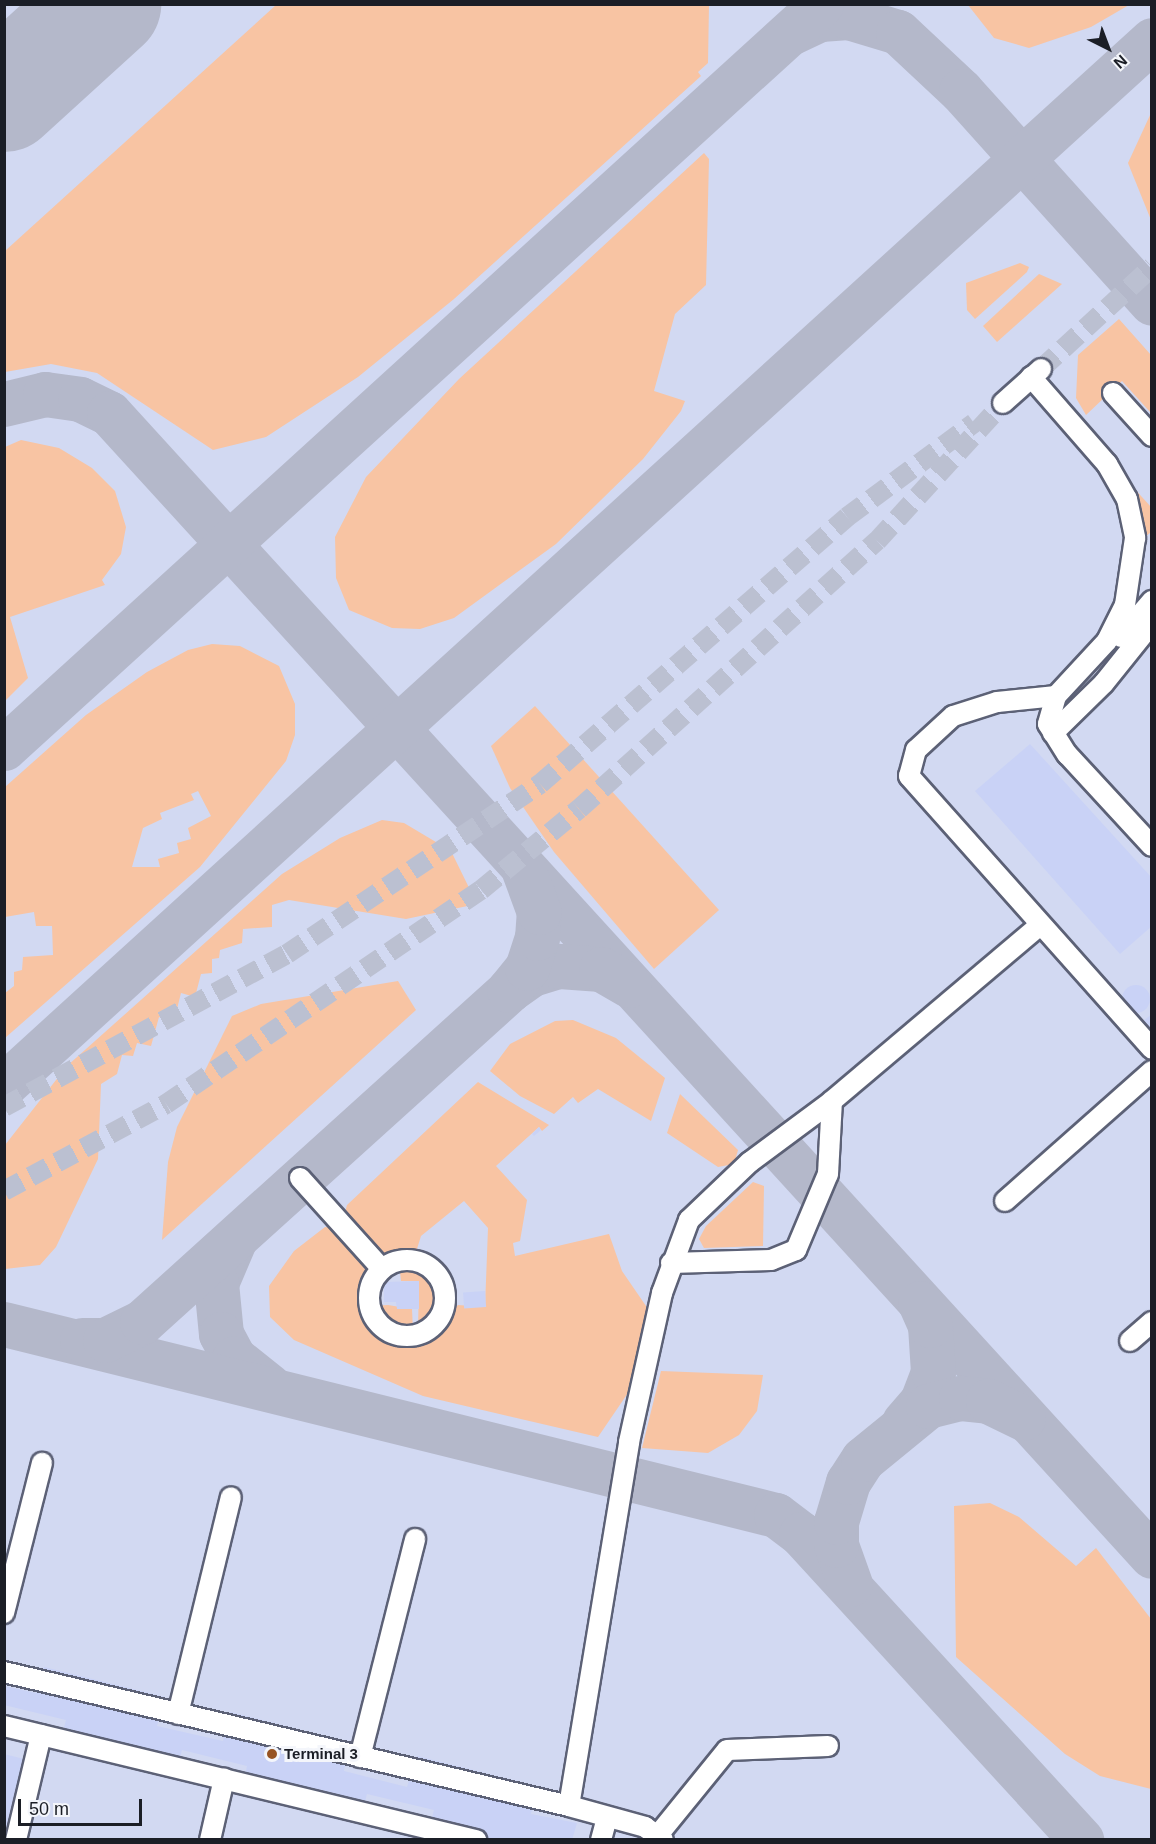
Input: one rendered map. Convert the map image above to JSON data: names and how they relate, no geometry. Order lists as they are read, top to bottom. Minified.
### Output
{"places":["Terminal 3"],"scale_bar":"50 m","north":"bottom right"}
